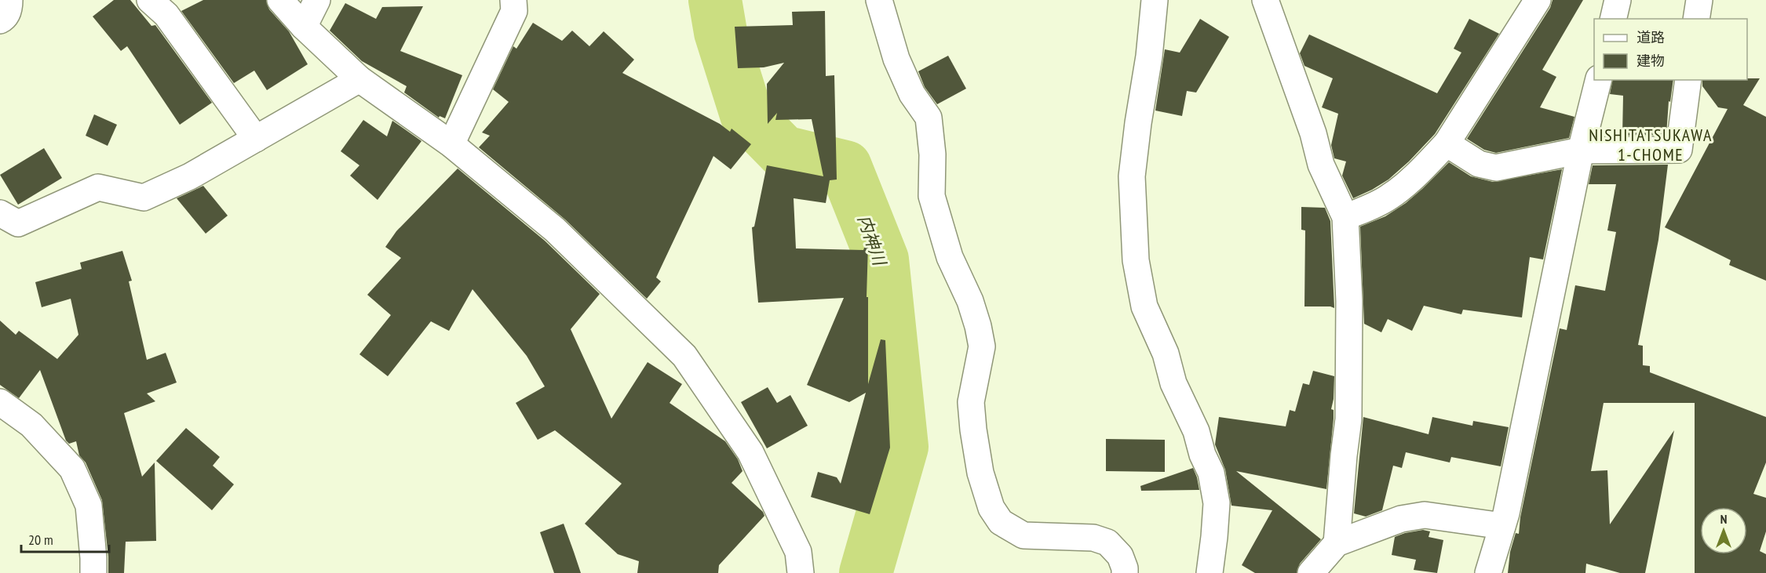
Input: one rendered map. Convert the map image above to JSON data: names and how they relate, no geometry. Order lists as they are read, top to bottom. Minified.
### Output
{"districts":["NISHITATSUKAWA 1-CHOME"],"water":["内神川"],"legend":["道路","建物"],"scale_bar":"20 m","north":"top"}
